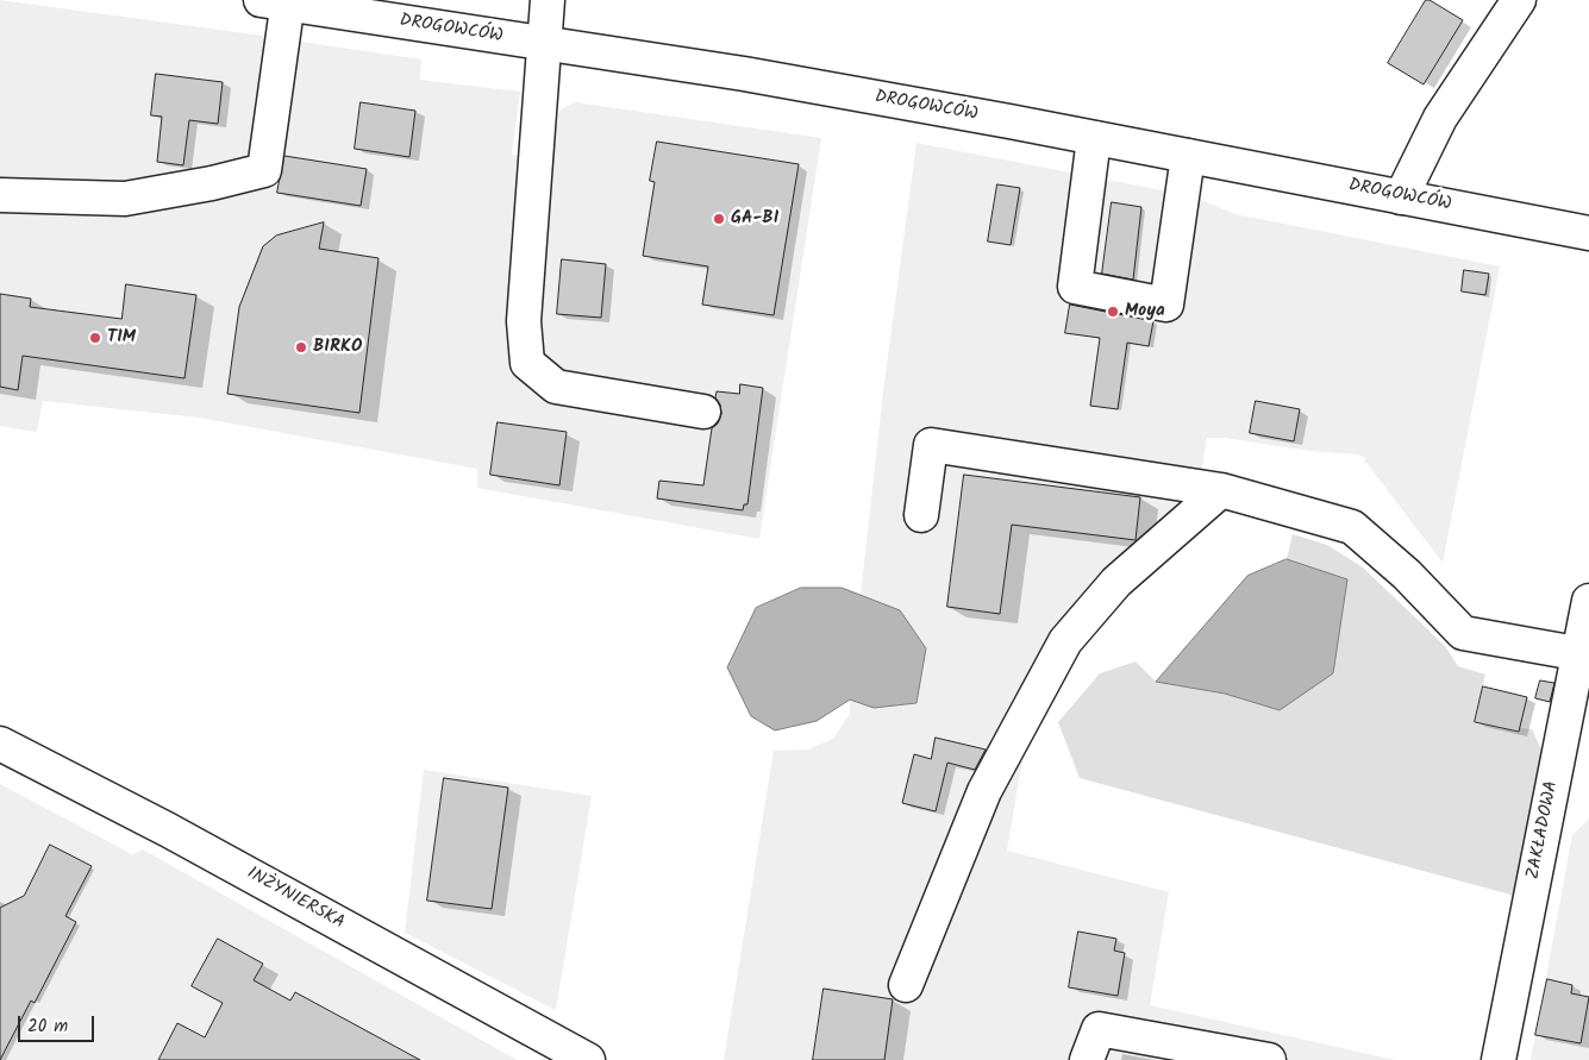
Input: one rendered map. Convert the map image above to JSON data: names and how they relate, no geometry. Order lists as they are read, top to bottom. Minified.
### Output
{"streets":{"main road":["DROGOWCÓW","ZAKŁADOWA","INŻYNIERSKA"]},"places":["GA-BI","Moya","TIM","BIRKO"],"scale_bar":"20 m"}
